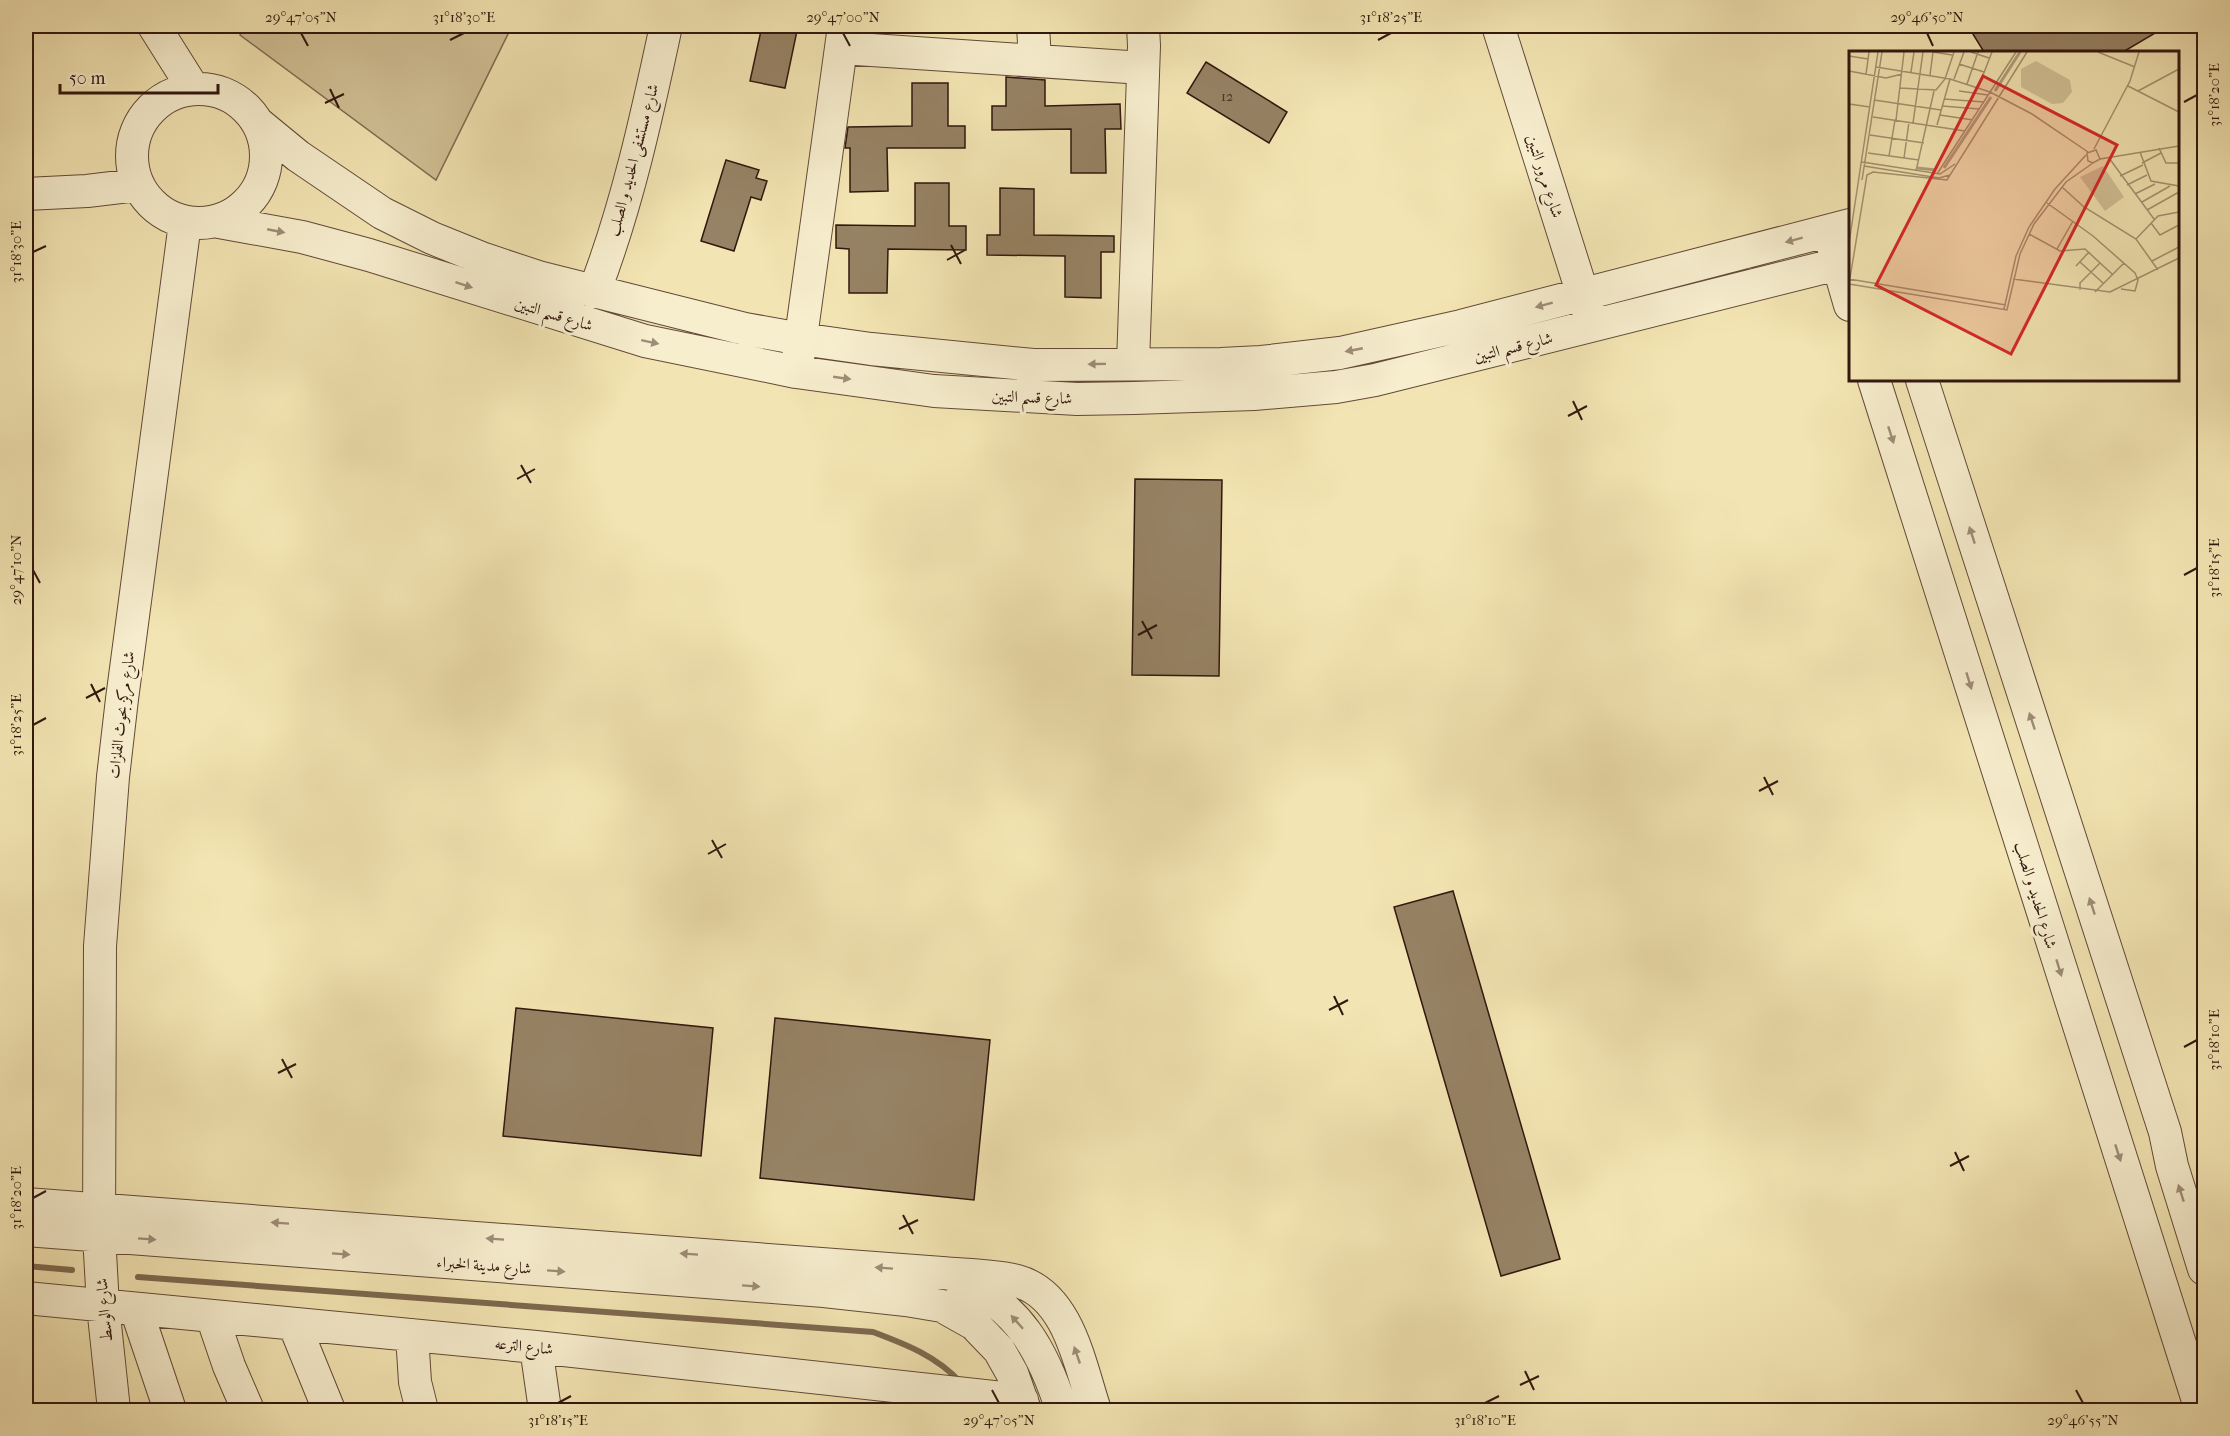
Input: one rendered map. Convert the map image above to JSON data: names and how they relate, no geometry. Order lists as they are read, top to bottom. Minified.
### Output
{"streets":{"street":["شارع مستشفى الحديد و الصلب","شارع مرور التبين","شارع قسم التبين","شارع مركز بحوث الفلزات","شارع الحديد و الصلب","شارع مدينة الخبراء","شارع الوسط","شارع الترعه"]},"crossings":[["شارع مستشفى الحديد و الصلب","شارع قسم التبين"],["شارع مرور التبين","شارع قسم التبين"],["شارع قسم التبين","شارع مركز بحوث الفلزات"],["شارع مركز بحوث الفلزات","شارع مدينة الخبراء"],["شارع مركز بحوث الفلزات","شارع الوسط"],["شارع مدينة الخبراء","شارع الوسط"],["شارع مدينة الخبراء","شارع الترعه"],["شارع الوسط","شارع الترعه"]],"house_numbers":["12"],"scale_bar":"50 m","coordinates":["29°47'05\"N","31°18'30\"E","29°47'00\"N","31°18'25\"E","29°46'50\"N","31°18'20\"E","31°18'15\"E","29°47'10\"N","31°18'10\"E","29°46'55\"N"]}
